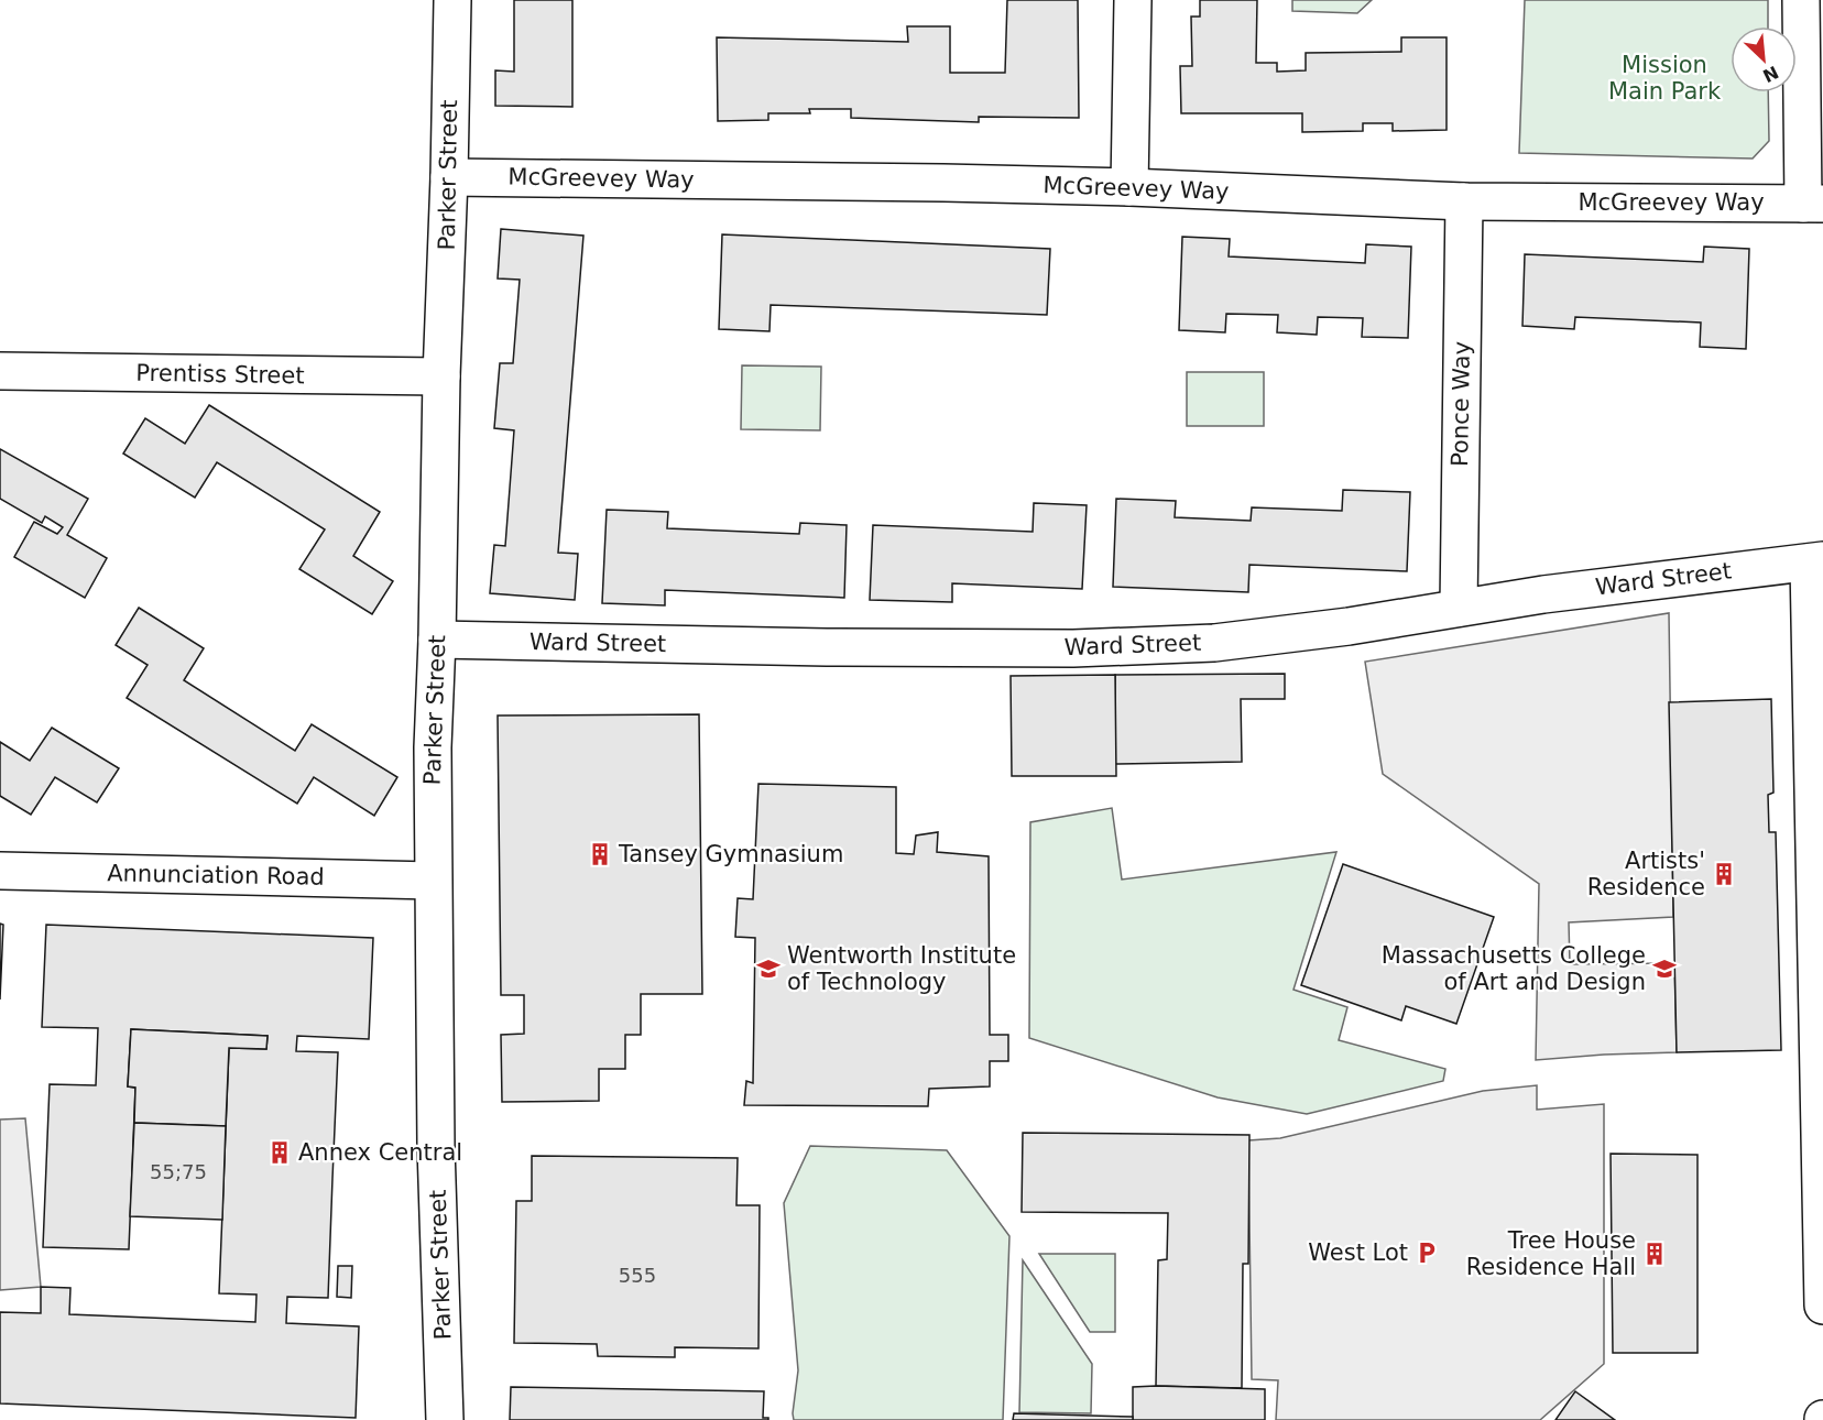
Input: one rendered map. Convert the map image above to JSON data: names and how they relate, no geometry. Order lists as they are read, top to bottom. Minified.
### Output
{"streets":{"street":["Parker Street","McGreevey Way","Prentiss Street","Ponce Way","Ward Street","Annunciation Road"]},"crossings":[["Parker Street","McGreevey Way"],["Parker Street","Prentiss Street"],["Parker Street","Ward Street"],["Parker Street","Annunciation Road"],["McGreevey Way","Ponce Way"],["Ponce Way","Ward Street"]],"parks":["Mission Main Park"],"places":{"building":["Tansey Gymnasium","Artists' Residence","Annex Central","Tree House Residence Hall"],"school or university":["Wentworth Institute of Technology","Massachusetts College of Art and Design"],"parking":["West Lot"]},"house_numbers":["55;75","555"],"north":"bottom right"}
